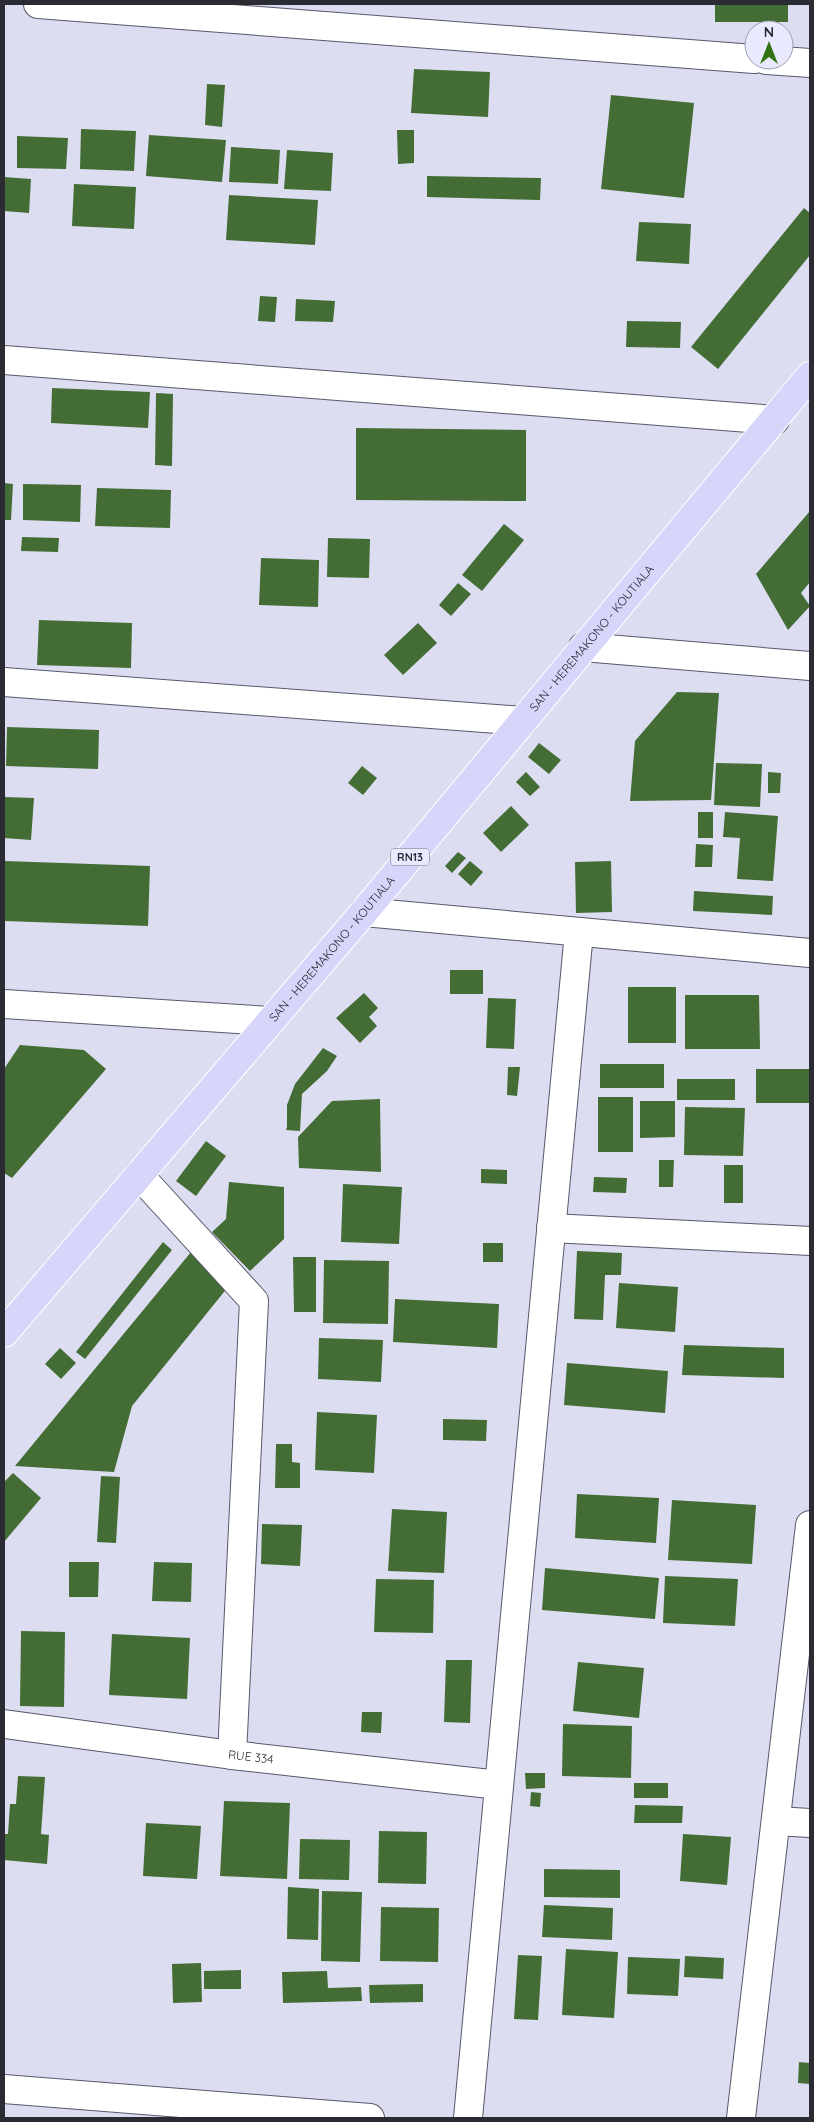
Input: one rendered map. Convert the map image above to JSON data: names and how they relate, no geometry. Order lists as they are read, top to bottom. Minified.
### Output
{"streets":{"main road":["SAN - HEREMAKONO - KOUTIALA","RN13"],"street":["RUE 334"]},"north":"top"}
